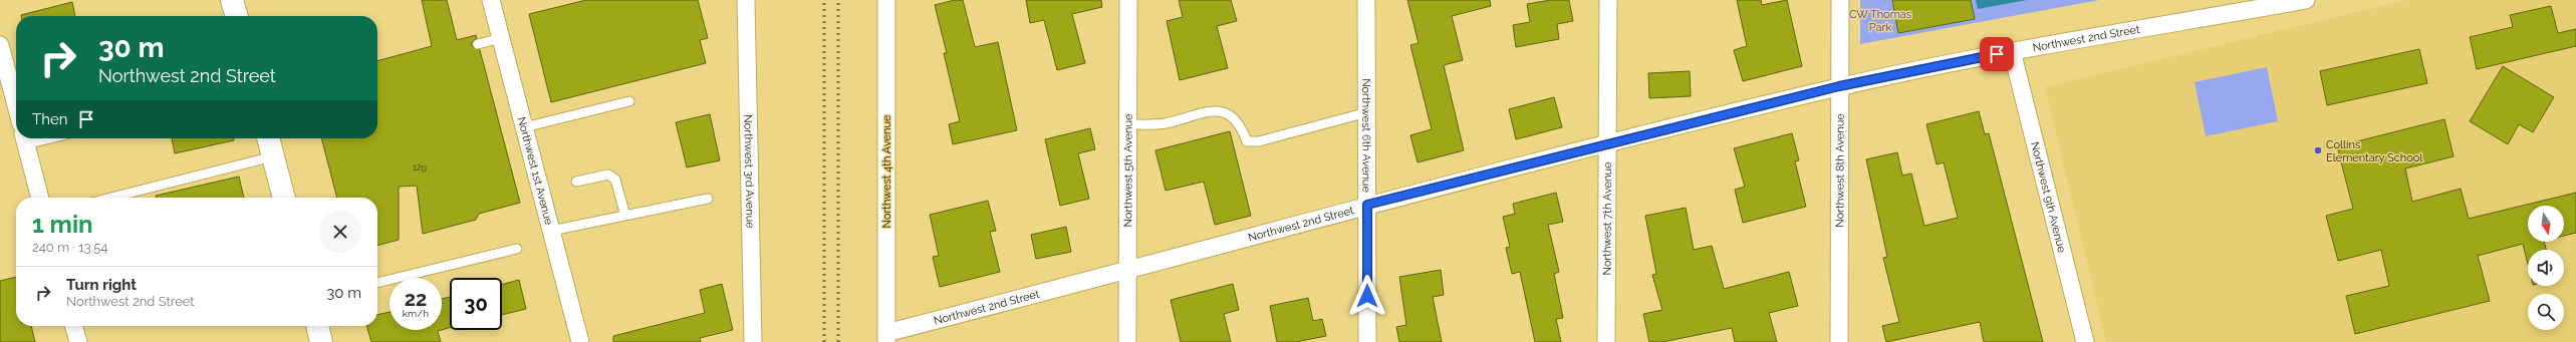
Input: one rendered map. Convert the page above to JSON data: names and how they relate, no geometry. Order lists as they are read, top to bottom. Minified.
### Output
{"streets":{"street":["Northwest 2nd Street","Northwest 6th Avenue","Northwest 1st Avenue","Northwest 3rd Avenue","Northwest 8th Avenue","Northwest 4th Avenue","Northwest 5th Avenue","Northwest 9th Avenue","Northwest 7th Avenue"]},"crossings":[["Northwest 2nd Street","Northwest 6th Avenue"],["Northwest 2nd Street","Northwest 8th Avenue"],["Northwest 2nd Street","Northwest 4th Avenue"],["Northwest 2nd Street","Northwest 5th Avenue"],["Northwest 2nd Street","Northwest 9th Avenue"],["Northwest 2nd Street","Northwest 7th Avenue"]],"parks":["CW Thomas Park"],"places":["Collins Elementary School"],"house_numbers":["129"],"north":"bottom","page":{"turn":["30 m","Northwest 2nd Street"],"then":"Then","heading":["1 min","240 m · 13:54"],"list":[{"name":"Turn right","note":"Northwest 2nd Street","value":"30 m"}],"speed":"22 km/h","limit":"30"}}
